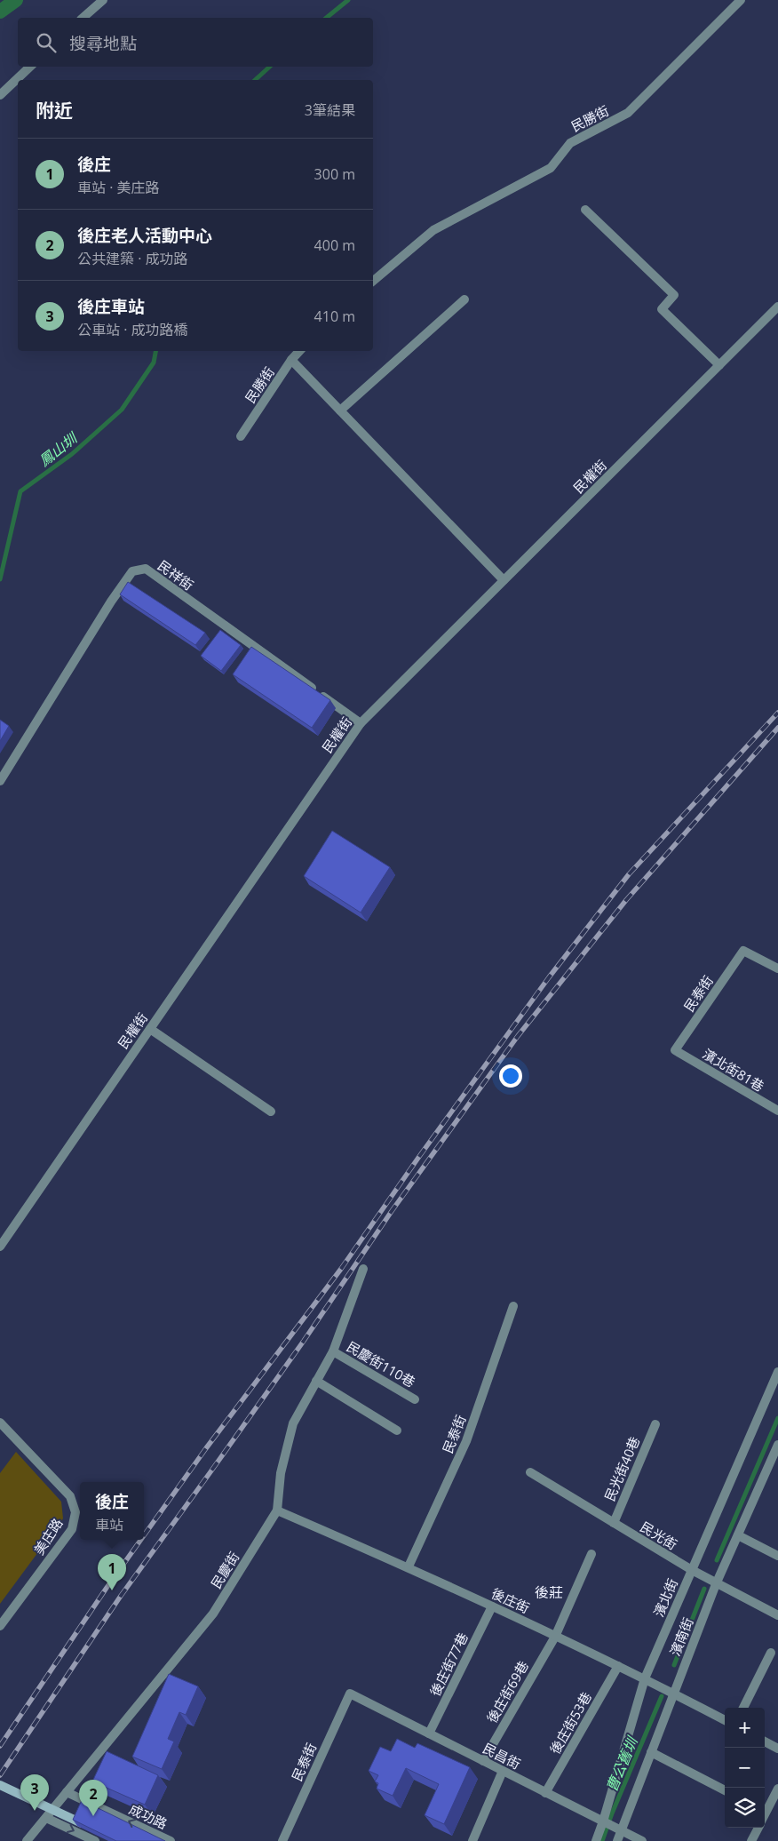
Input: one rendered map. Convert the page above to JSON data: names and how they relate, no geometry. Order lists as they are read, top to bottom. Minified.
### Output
{"streets":{"street":["民勝街","民權街","民祥街","民泰街","濱北街81巷","民慶街110巷","民光街40巷","民光街","美庄路","民慶街","濱北街","後庄街","濱南街","後庄街77巷","後庄街69巷","後庄街53巷","民昌街","成功路"]},"crossings":[["民權街","民祥街"],["民泰街","濱北街81巷"],["民泰街","後庄街"],["民泰街","民昌街"],["民慶街110巷","民慶街"],["民光街40巷","民光街"],["民光街","濱北街"],["民光街","濱南街"],["民慶街","後庄街"],["民慶街","成功路"],["濱北街","後庄街"],["濱北街","民昌街"],["後庄街","濱南街"],["後庄街","後庄街77巷"],["後庄街","後庄街69巷"],["後庄街","後庄街53巷"],["濱南街","民昌街"],["後庄街77巷","民昌街"],["後庄街69巷","民昌街"],["後庄街53巷","民昌街"]],"districts":["後莊"],"water":["鳳山圳","曹公舊圳"],"page":{"search":"搜尋地點","heading":["附近","3筆結果"],"list":[{"mark":"1","name":"後庄","note":"車站 · 美庄路","value":"300 m"},{"mark":"2","name":"後庄老人活動中心","note":"公共建築 · 成功路","value":"400 m"},{"mark":"3","name":"後庄車站","note":"公車站 · 成功路橋","value":"410 m"}],"popup":["後庄","車站"],"pins":["1","3","2"],"map_buttons":["+","−"]}}
